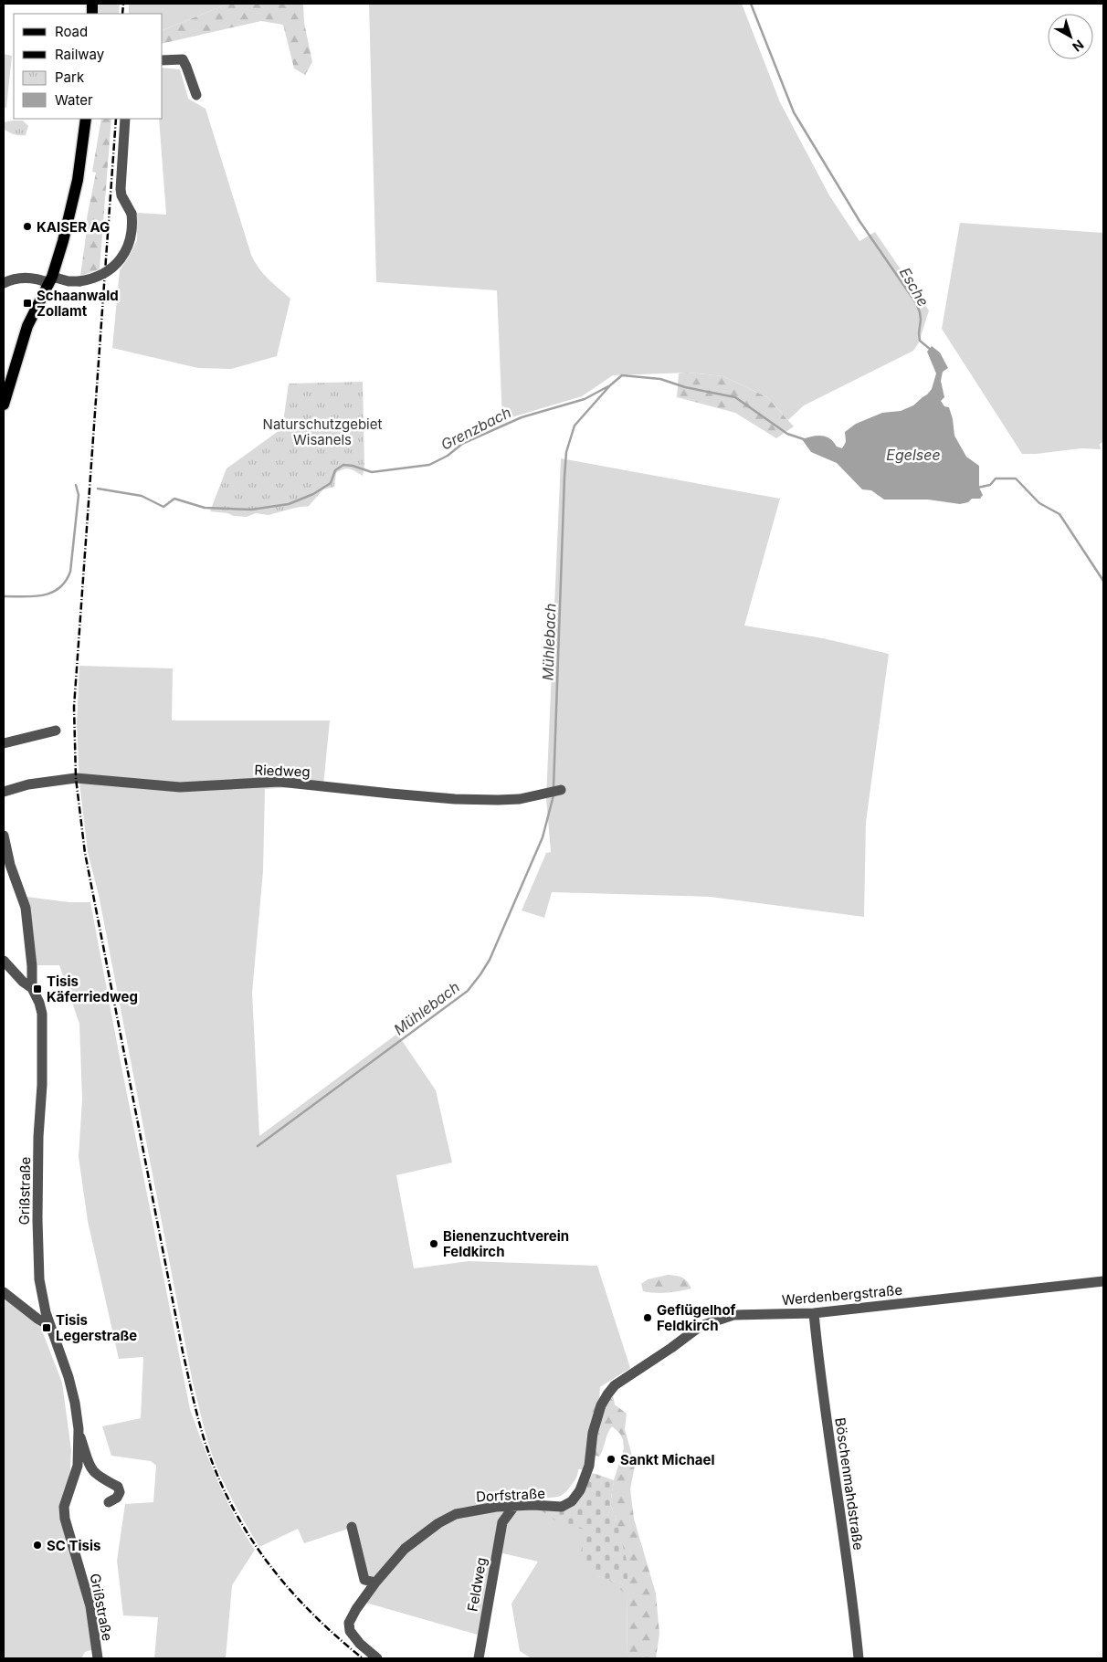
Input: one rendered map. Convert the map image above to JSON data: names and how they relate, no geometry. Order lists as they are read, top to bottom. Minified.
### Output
{"streets":{"street":["Riedweg","Grißstraße","Werdenbergstraße","Böschenmahdstraße","Dorfstraße","Feldweg"]},"crossings":[["Werdenbergstraße","Böschenmahdstraße"],["Werdenbergstraße","Dorfstraße"],["Dorfstraße","Feldweg"]],"water":["Esche","Grenzbach","Egelsee","Mühlebach"],"parks":["Naturschutzgebiet Wisanels"],"places":{"other":["KAISER AG","Bienenzuchtverein Feldkirch","Geflügelhof Feldkirch","Sankt Michael","SC Tisis"],"transit":["Schaanwald Zollamt","Tisis Käferriedweg","Tisis Legerstraße"]},"legend":["Road","Railway","Park","Water"],"north":"bottom right"}
